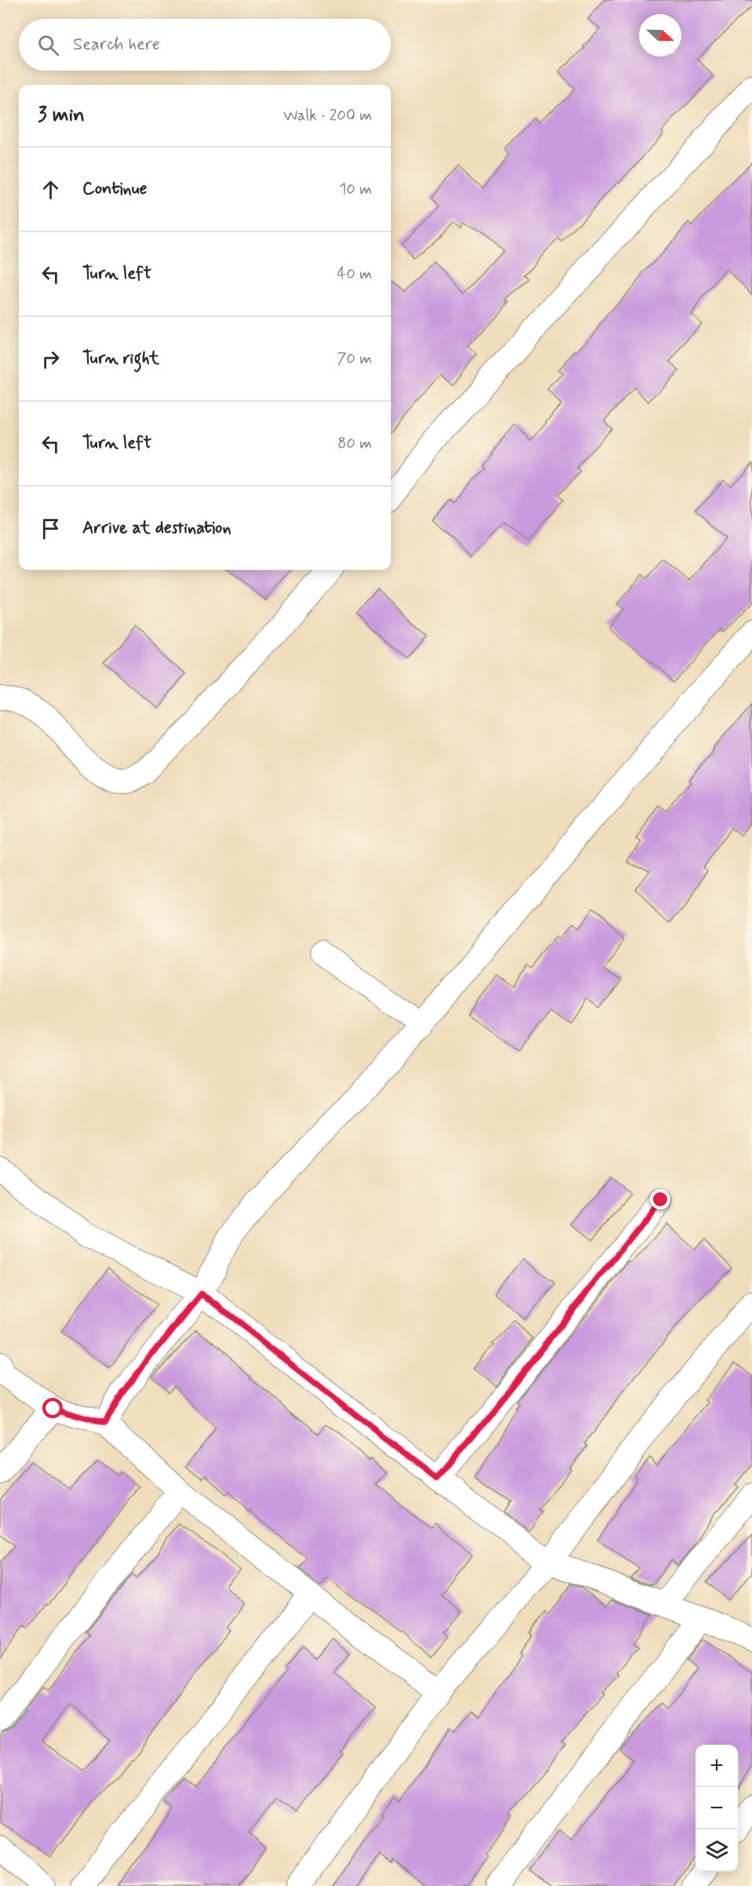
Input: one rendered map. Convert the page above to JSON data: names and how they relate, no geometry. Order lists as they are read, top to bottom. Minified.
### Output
{"north":"right","page":{"search":"Search here","heading":["3 min","Walk · 200 m"],"list":[["Continue","10 m"],["Turn left","40 m"],["Turn right","70 m"],["Turn left","80 m"],"Arrive at destination"],"map_buttons":["+","−"]}}
